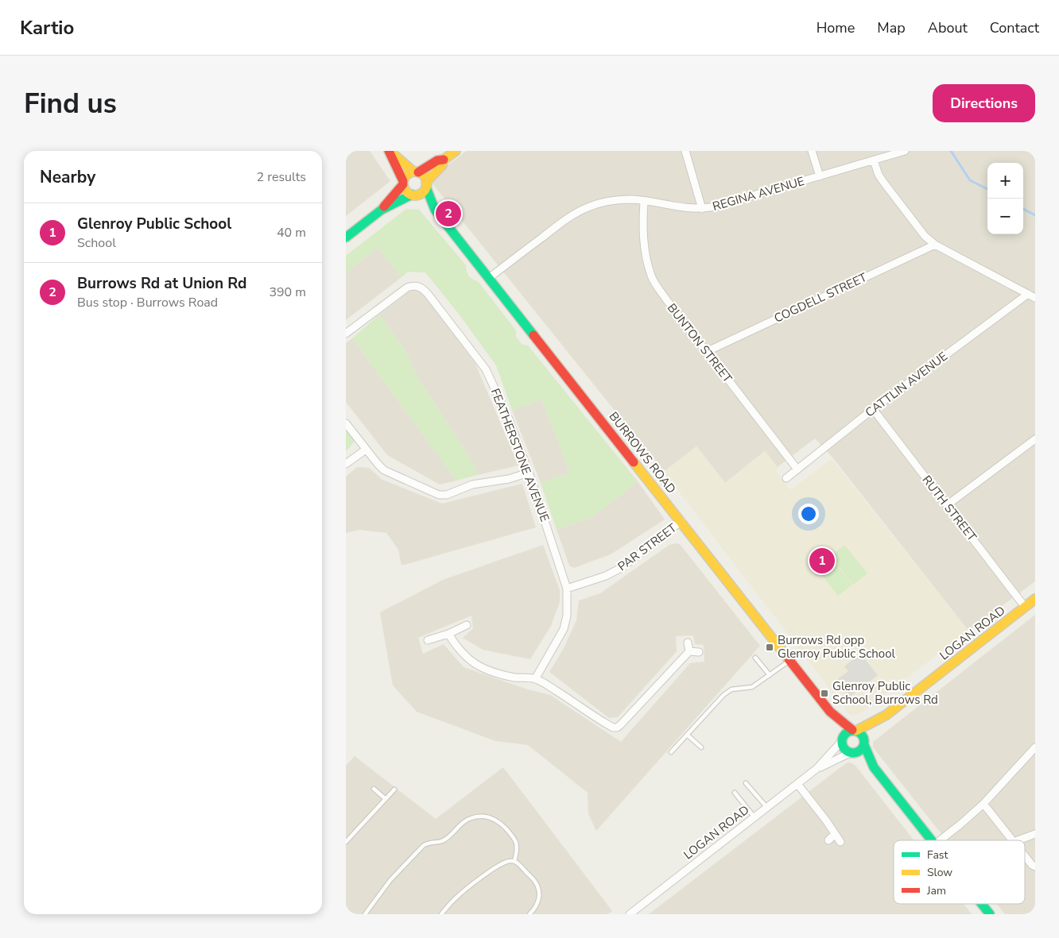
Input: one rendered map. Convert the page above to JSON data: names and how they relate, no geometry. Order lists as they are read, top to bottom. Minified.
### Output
{"streets":{"main road":["BURROWS ROAD","LOGAN ROAD"],"street":["REGINA AVENUE","COGDELL STREET","BUNTON STREET","CATTLIN AVENUE","FEATHERSTONE AVENUE","RUTH STREET","PAR STREET"]},"crossings":[["REGINA AVENUE","BUNTON STREET"],["REGINA AVENUE","BURROWS ROAD"],["COGDELL STREET","BUNTON STREET"],["BUNTON STREET","CATTLIN AVENUE"],["CATTLIN AVENUE","RUTH STREET"],["BURROWS ROAD","PAR STREET"],["BURROWS ROAD","LOGAN ROAD"],["FEATHERSTONE AVENUE","PAR STREET"],["RUTH STREET","LOGAN ROAD"]],"places":{"transit":["Burrows Rd opp Glenroy Public School","Glenroy Public School, Burrows Rd"]},"legend":["Fast","Slow","Jam"],"page":{"header":"Kartio","nav":["Home","Map","About","Contact"],"buttons":"Directions","title":"Find us","heading":["Nearby","2 results"],"map_buttons":["+","−"],"pins":["2","1"],"list":[{"mark":"1","name":"Glenroy Public School","note":"School","value":"40 m"},{"mark":"2","name":"Burrows Rd at Union Rd","note":"Bus stop · Burrows Road","value":"390 m"}]}}
